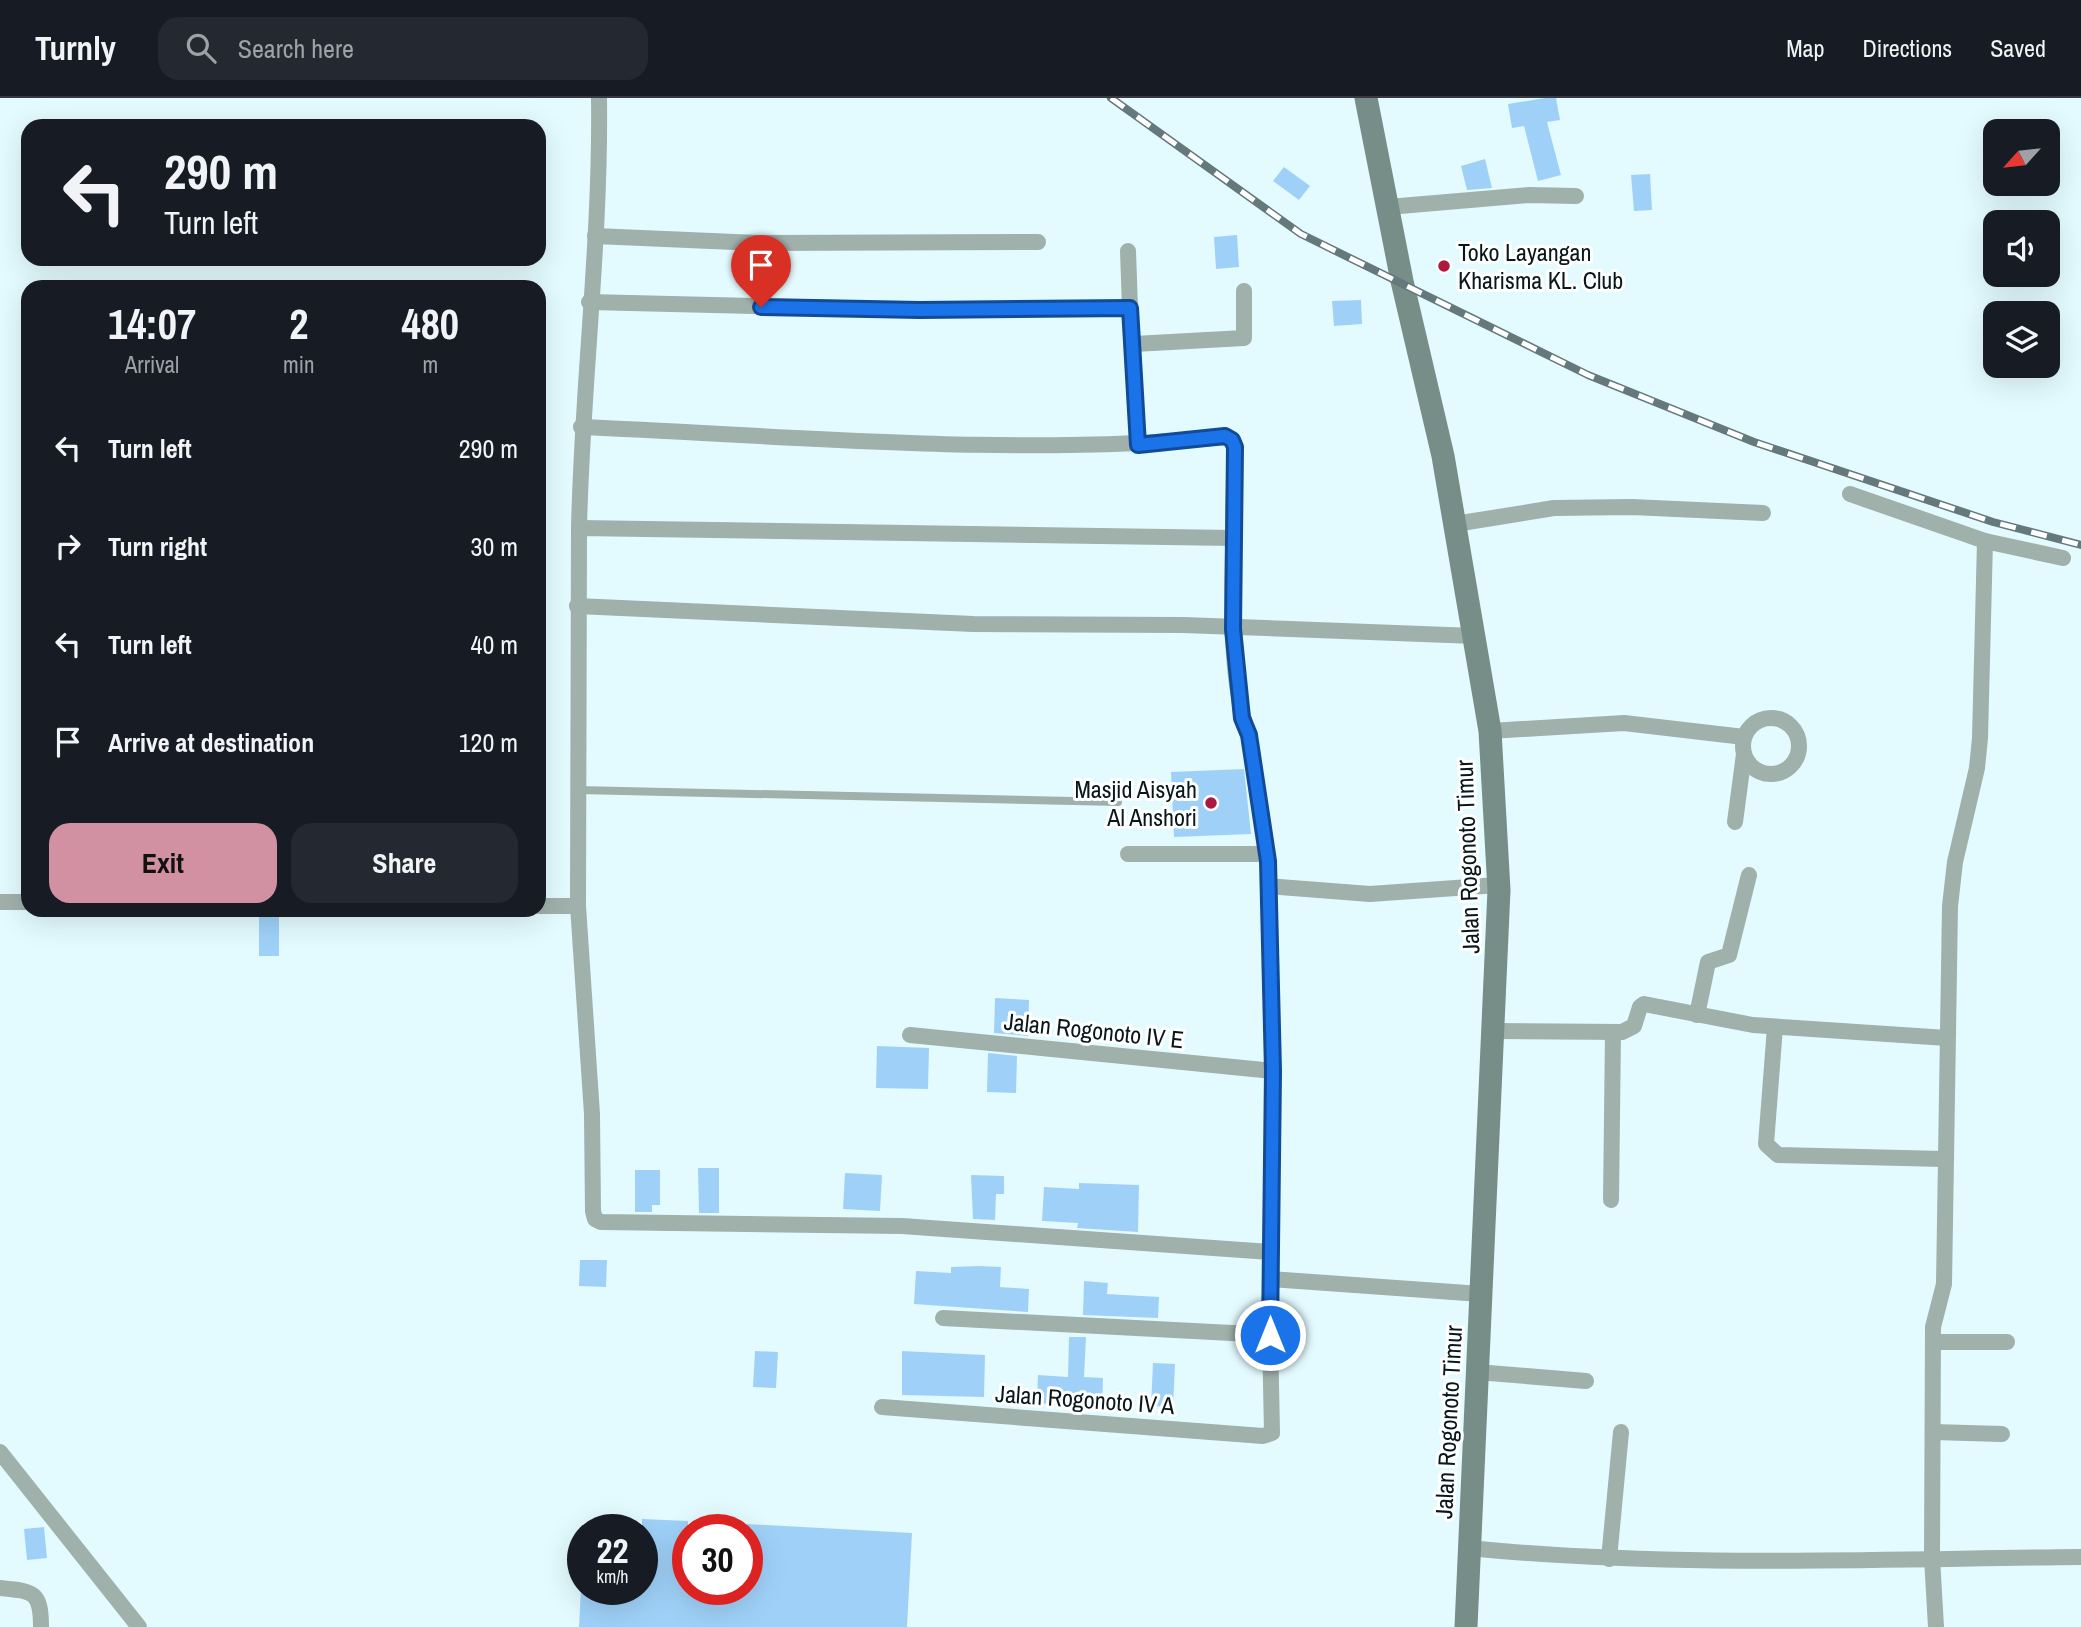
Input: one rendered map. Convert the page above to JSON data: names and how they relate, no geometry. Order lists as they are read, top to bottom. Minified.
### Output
{"streets":{"main road":["Jalan Rogonoto Timur"],"street":["Jalan Rogonoto IV E","Jalan Rogonoto IV A"]},"places":["Toko Layangan Kharisma KL. Club","Masjid Aisyah Al Anshori"],"north":"bottom left","page":{"header":"Turnly","search":"Search here","nav":["Map","Directions","Saved"],"turn":["290 m","Turn left"],"eta":["14:07","Arrival","2","min","480","m"],"list":[{"name":"Turn left","value":"290 m"},{"name":"Turn right","value":"30 m"},{"name":"Turn left","value":"40 m"},{"name":"Arrive at destination","value":"120 m"}],"buttons":["Exit","Share"],"speed":"22 km/h","limit":"30"}}
